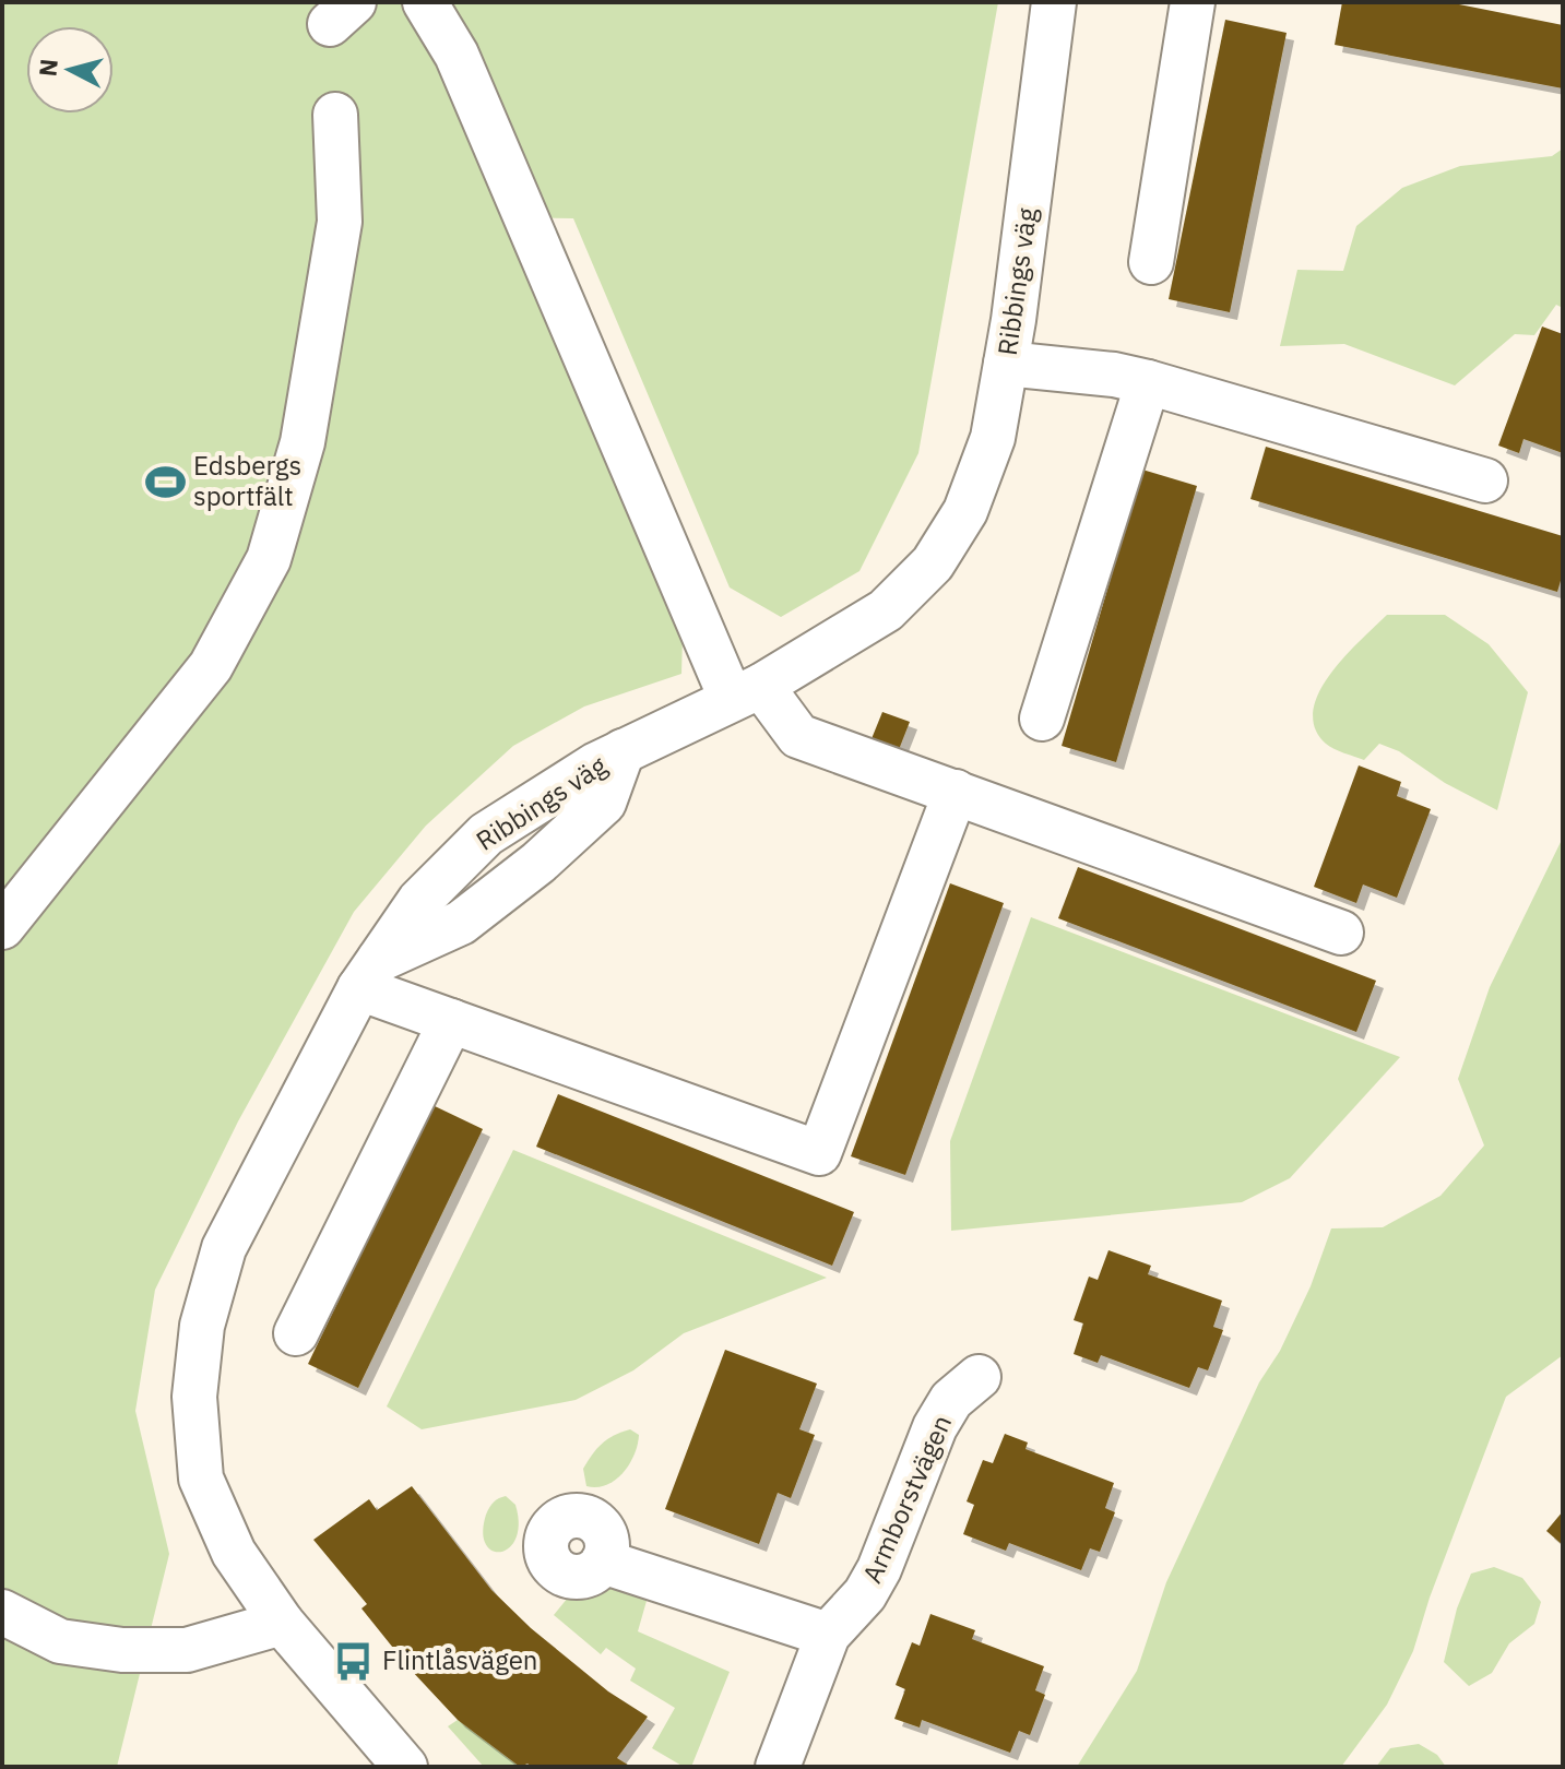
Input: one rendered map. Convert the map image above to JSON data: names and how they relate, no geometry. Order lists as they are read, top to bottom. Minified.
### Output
{"streets":{"street":["Ribbings väg","Armborstvägen"]},"places":{"sports":["Edsbergs sportfält"],"bus stop":["Flintlåsvägen"]},"north":"left"}
